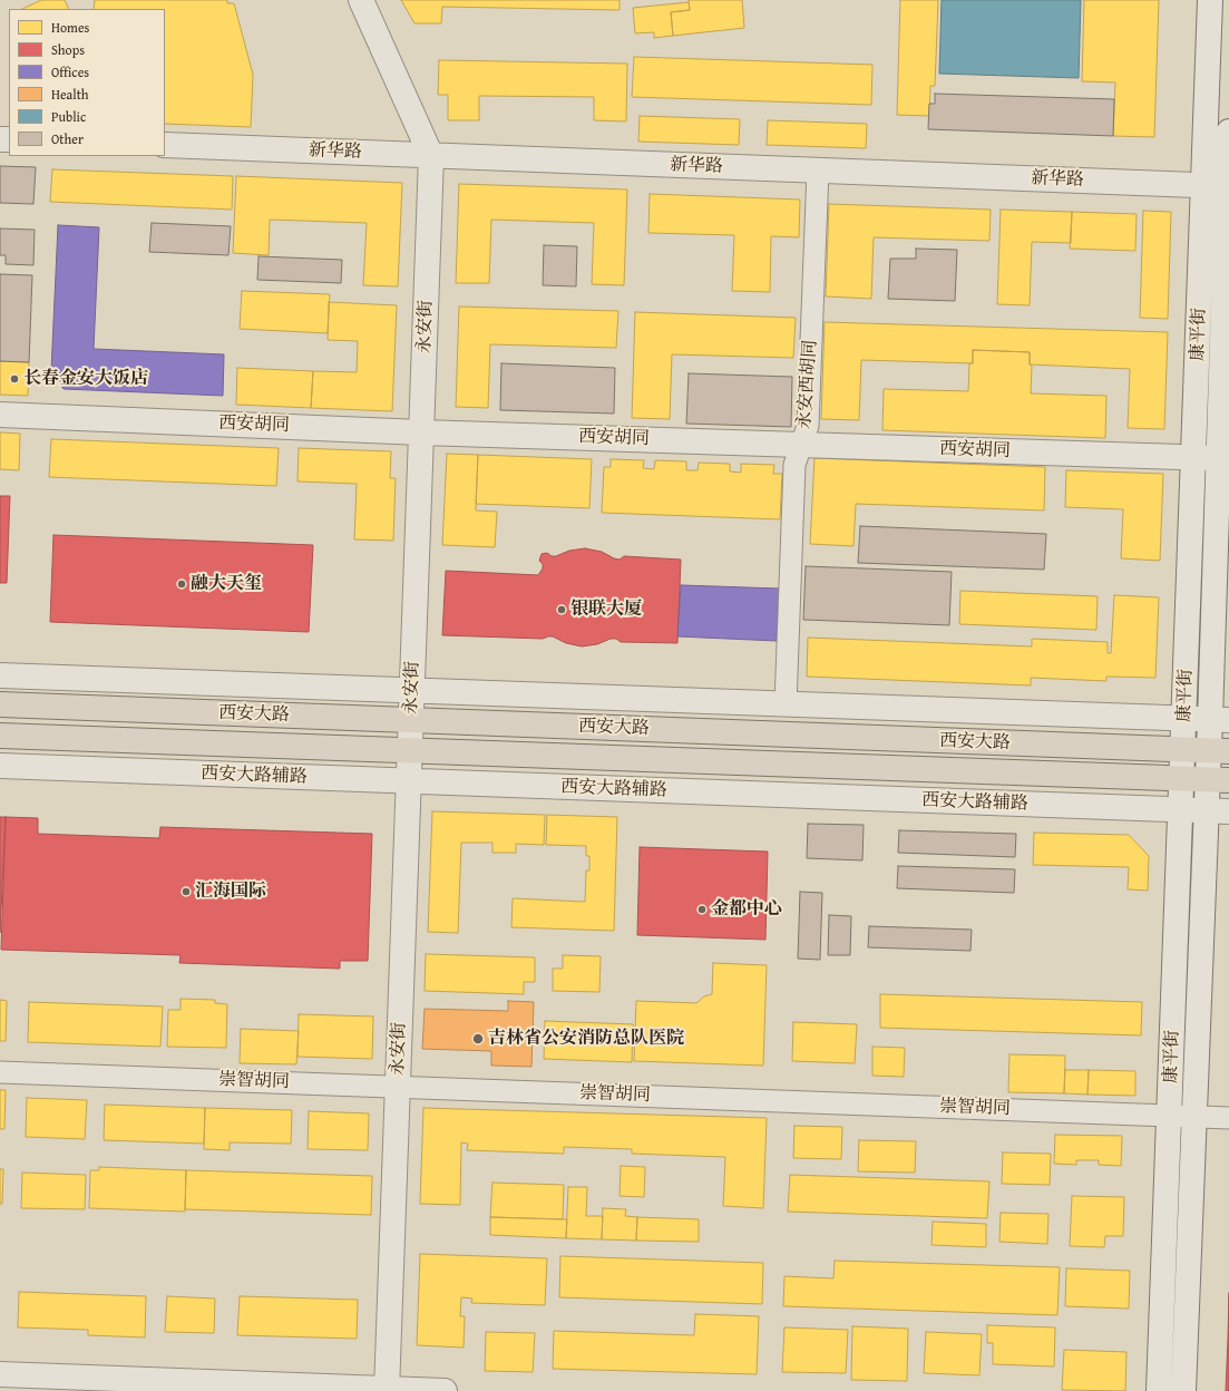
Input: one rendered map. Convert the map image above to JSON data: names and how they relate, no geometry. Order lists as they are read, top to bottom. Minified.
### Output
{"streets":{"main road":["西安大路"],"street":["新华路","永安街","康平街","永安西胡同","西安胡同","西安大路辅路","崇智胡同"]},"crossings":[["新华路","永安街"],["新华路","康平街"],["新华路","永安西胡同"],["永安街","西安胡同"],["永安街","西安大路"],["永安街","西安大路辅路"],["永安街","崇智胡同"],["康平街","西安胡同"],["康平街","西安大路"],["康平街","西安大路辅路"],["康平街","崇智胡同"],["永安西胡同","西安胡同"]],"places":["长春金安大饭店","融大天玺","银联大厦","汇海国际","金都中心","吉林省公安消防总队医院"],"legend":["Homes","Shops","Offices","Health","Public","Other"]}
